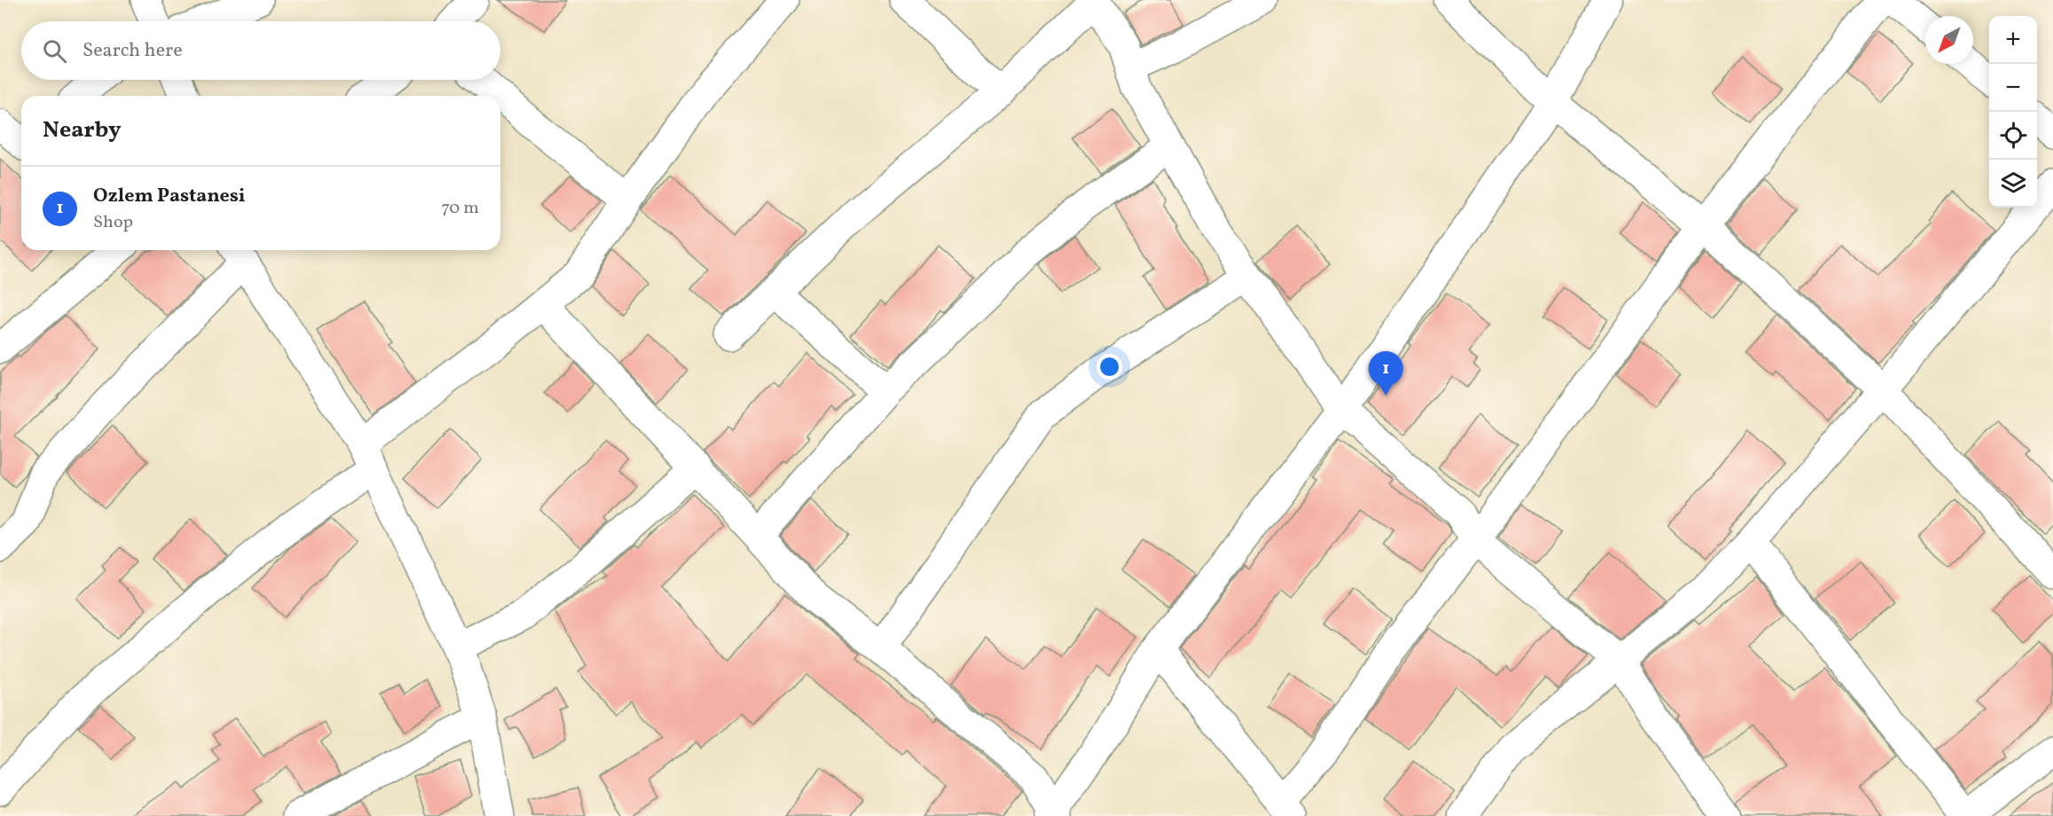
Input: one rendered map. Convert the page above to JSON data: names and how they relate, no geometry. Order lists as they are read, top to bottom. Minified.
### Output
{"north":"bottom left","page":{"map_buttons":["+","−"],"search":"Search here","heading":"Nearby","list":[{"mark":"1","name":"Ozlem Pastanesi","note":"Shop","value":"70 m"}],"pins":"1"}}
